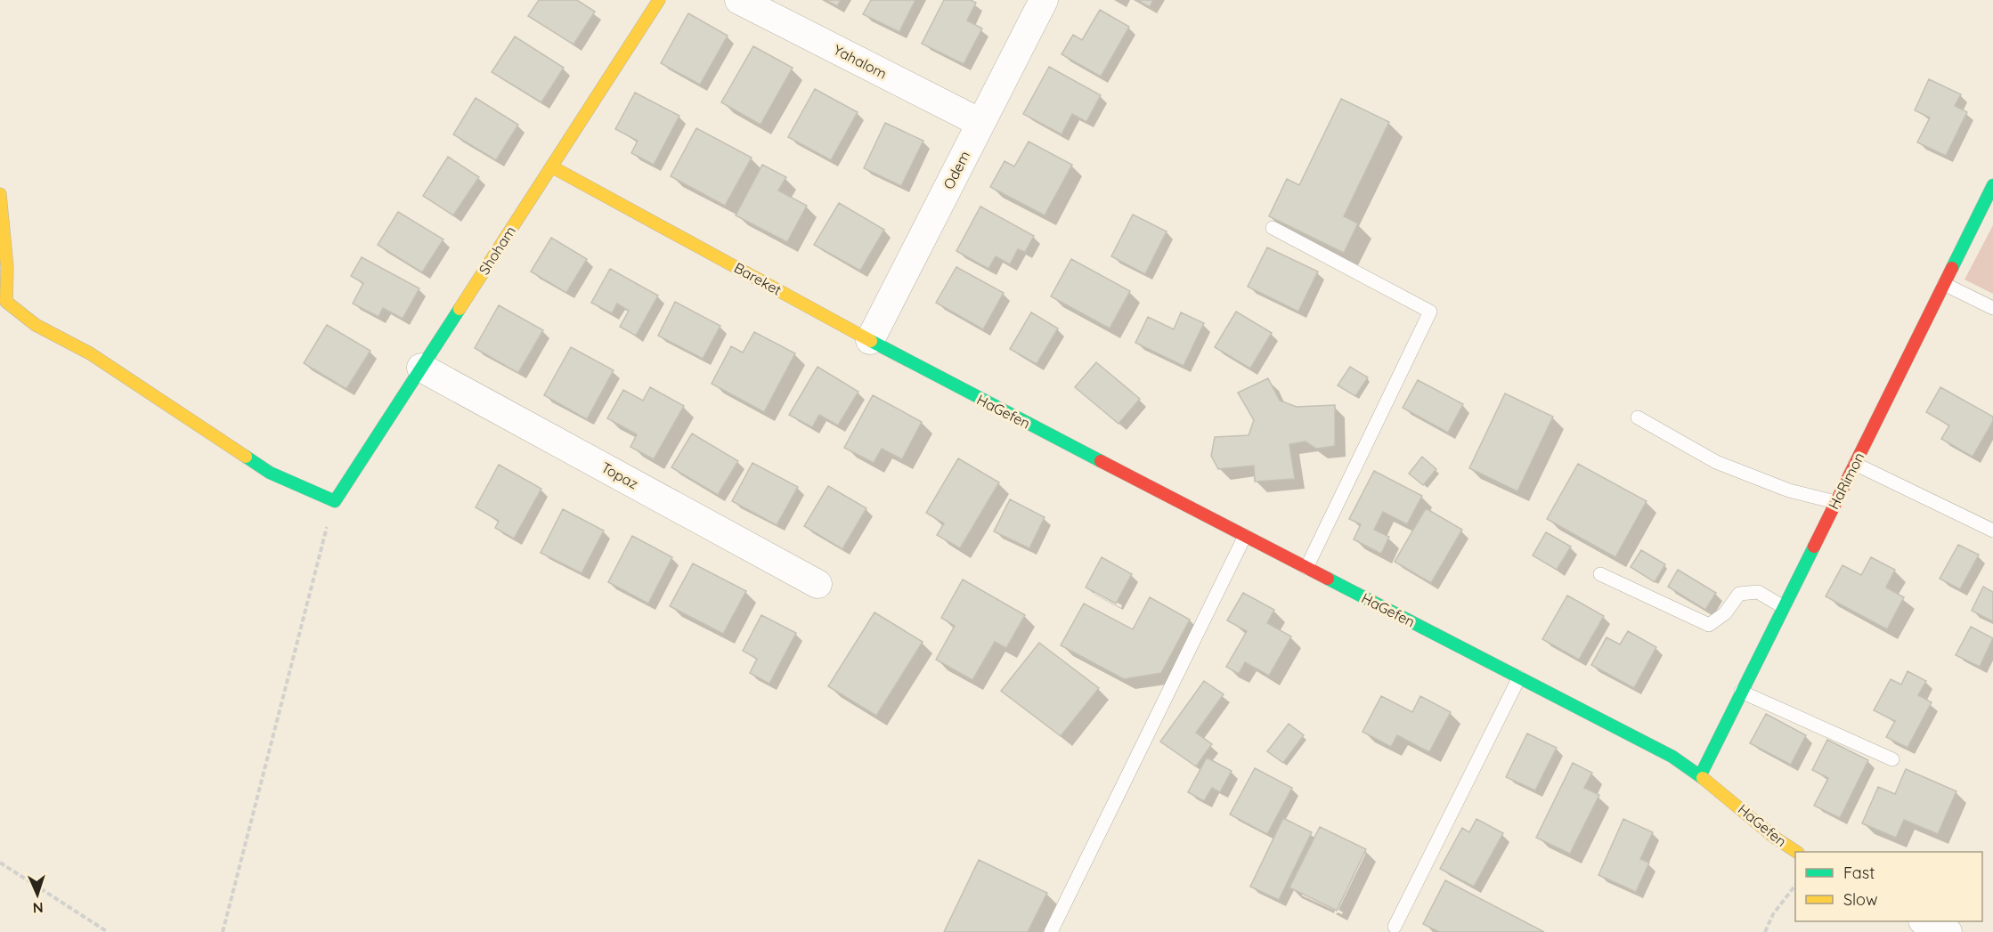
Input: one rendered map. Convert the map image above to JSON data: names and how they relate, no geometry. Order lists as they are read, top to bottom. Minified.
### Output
{"streets":{"street":["Yahalom","Odem","Shoham","Bareket","HaGefen","Topaz","HaRimon"]},"crossings":[["Yahalom","Odem"],["Odem","Bareket"],["Shoham","Bareket"],["Shoham","Topaz"],["Bareket","HaGefen"],["HaGefen","HaRimon"]],"legend":["Fast","Slow"],"north":"bottom"}
